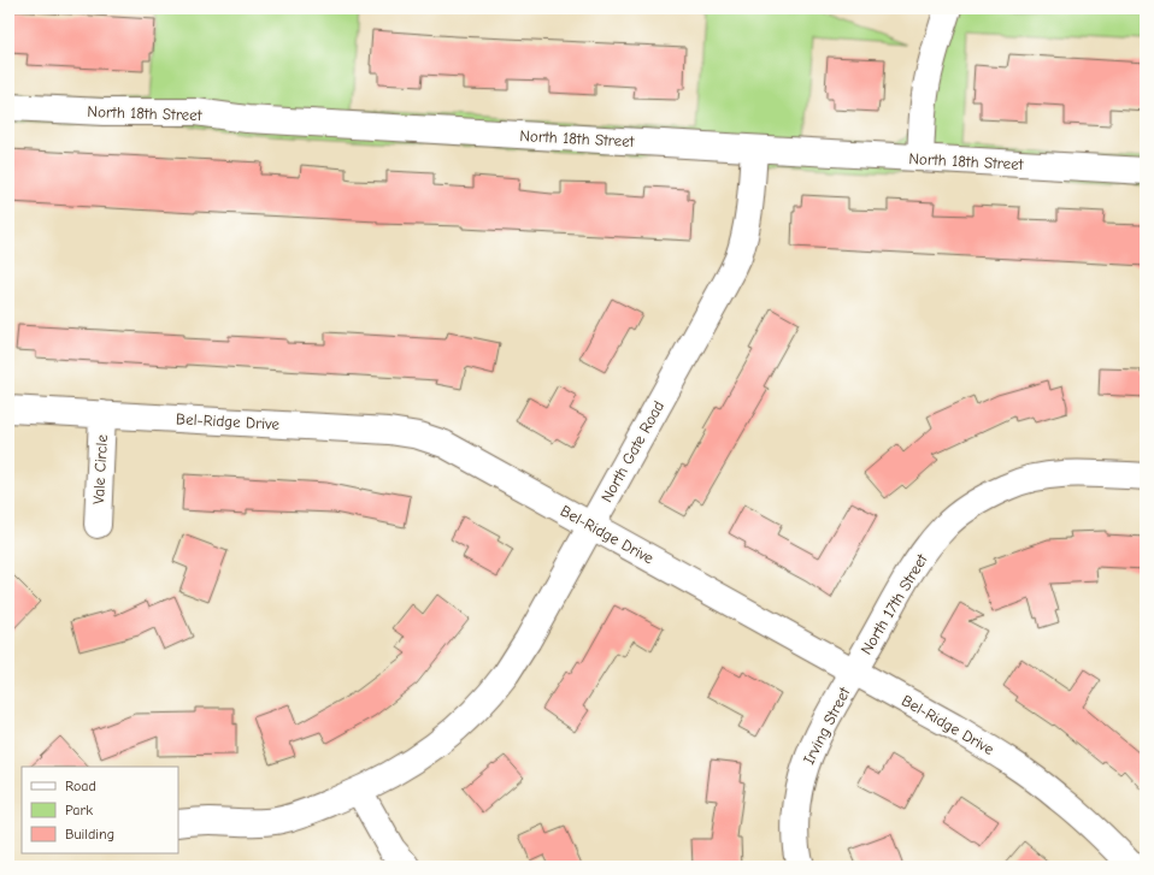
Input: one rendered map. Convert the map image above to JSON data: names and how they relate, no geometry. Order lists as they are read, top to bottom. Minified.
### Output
{"streets":{"street":["North 18th Street","Bel-Ridge Drive","North Gate Road","Vale Circle","North 17th Street","Irving Street"]},"crossings":[["North 18th Street","North Gate Road"],["Bel-Ridge Drive","North Gate Road"],["Bel-Ridge Drive","Vale Circle"],["Bel-Ridge Drive","North 17th Street"],["Bel-Ridge Drive","Irving Street"],["North 17th Street","Irving Street"]],"legend":["Road","Park","Building"]}
